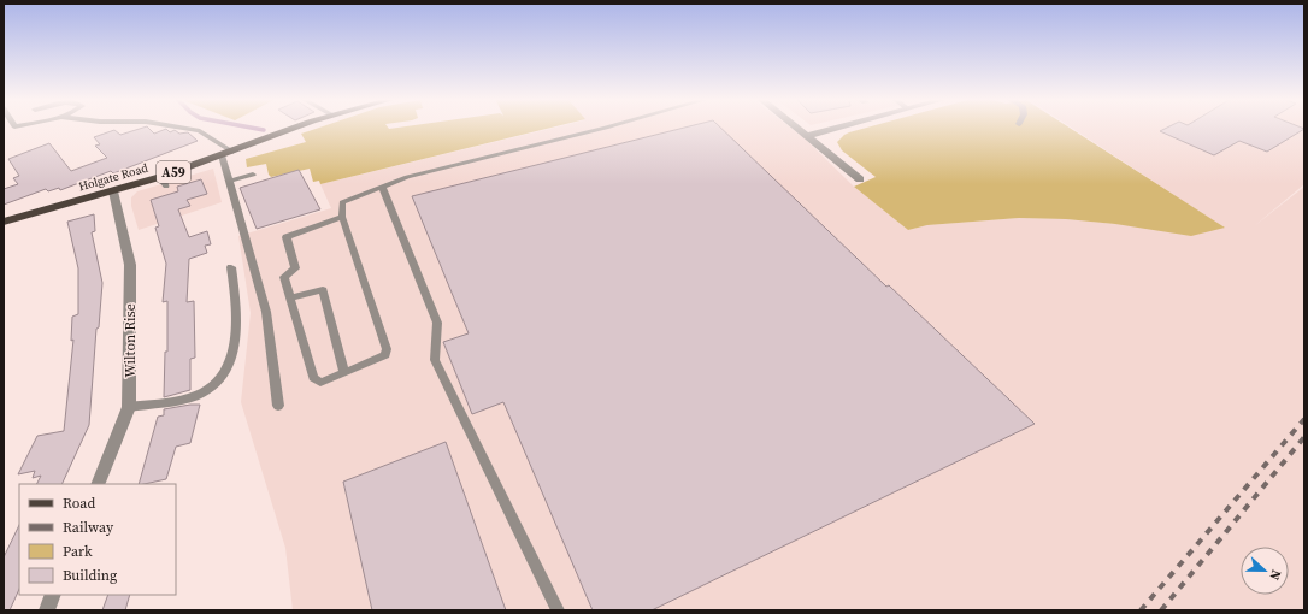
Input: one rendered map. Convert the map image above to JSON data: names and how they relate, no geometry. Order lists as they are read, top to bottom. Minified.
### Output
{"streets":{"main road":["A59","Holgate Road"],"street":["Wilton Rise"]},"crossings":[["Holgate Road","Wilton Rise"]],"legend":["Road","Railway","Park","Building"],"north":"right"}
